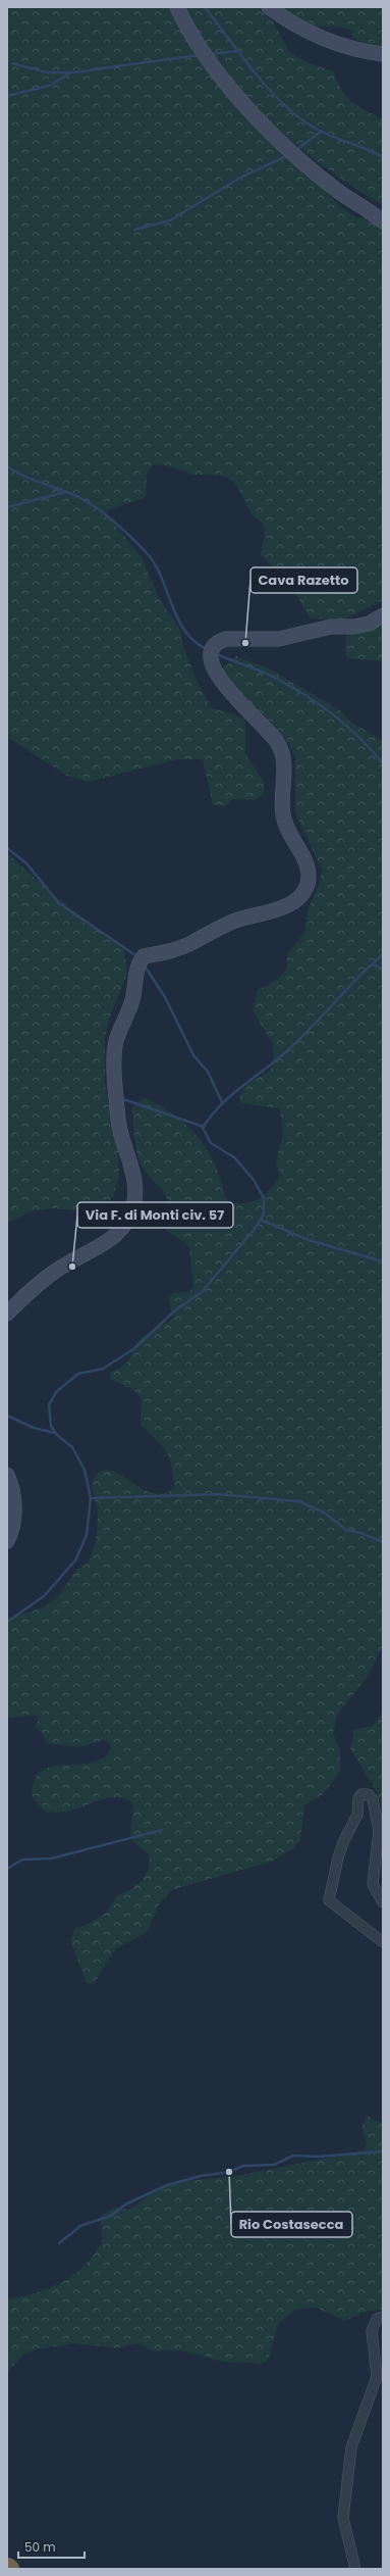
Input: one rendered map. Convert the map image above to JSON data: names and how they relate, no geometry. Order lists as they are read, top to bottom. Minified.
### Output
{"places":["Cava Razetto","Via F. di Monti civ. 57","Rio Costasecca"],"scale_bar":"50 m"}
